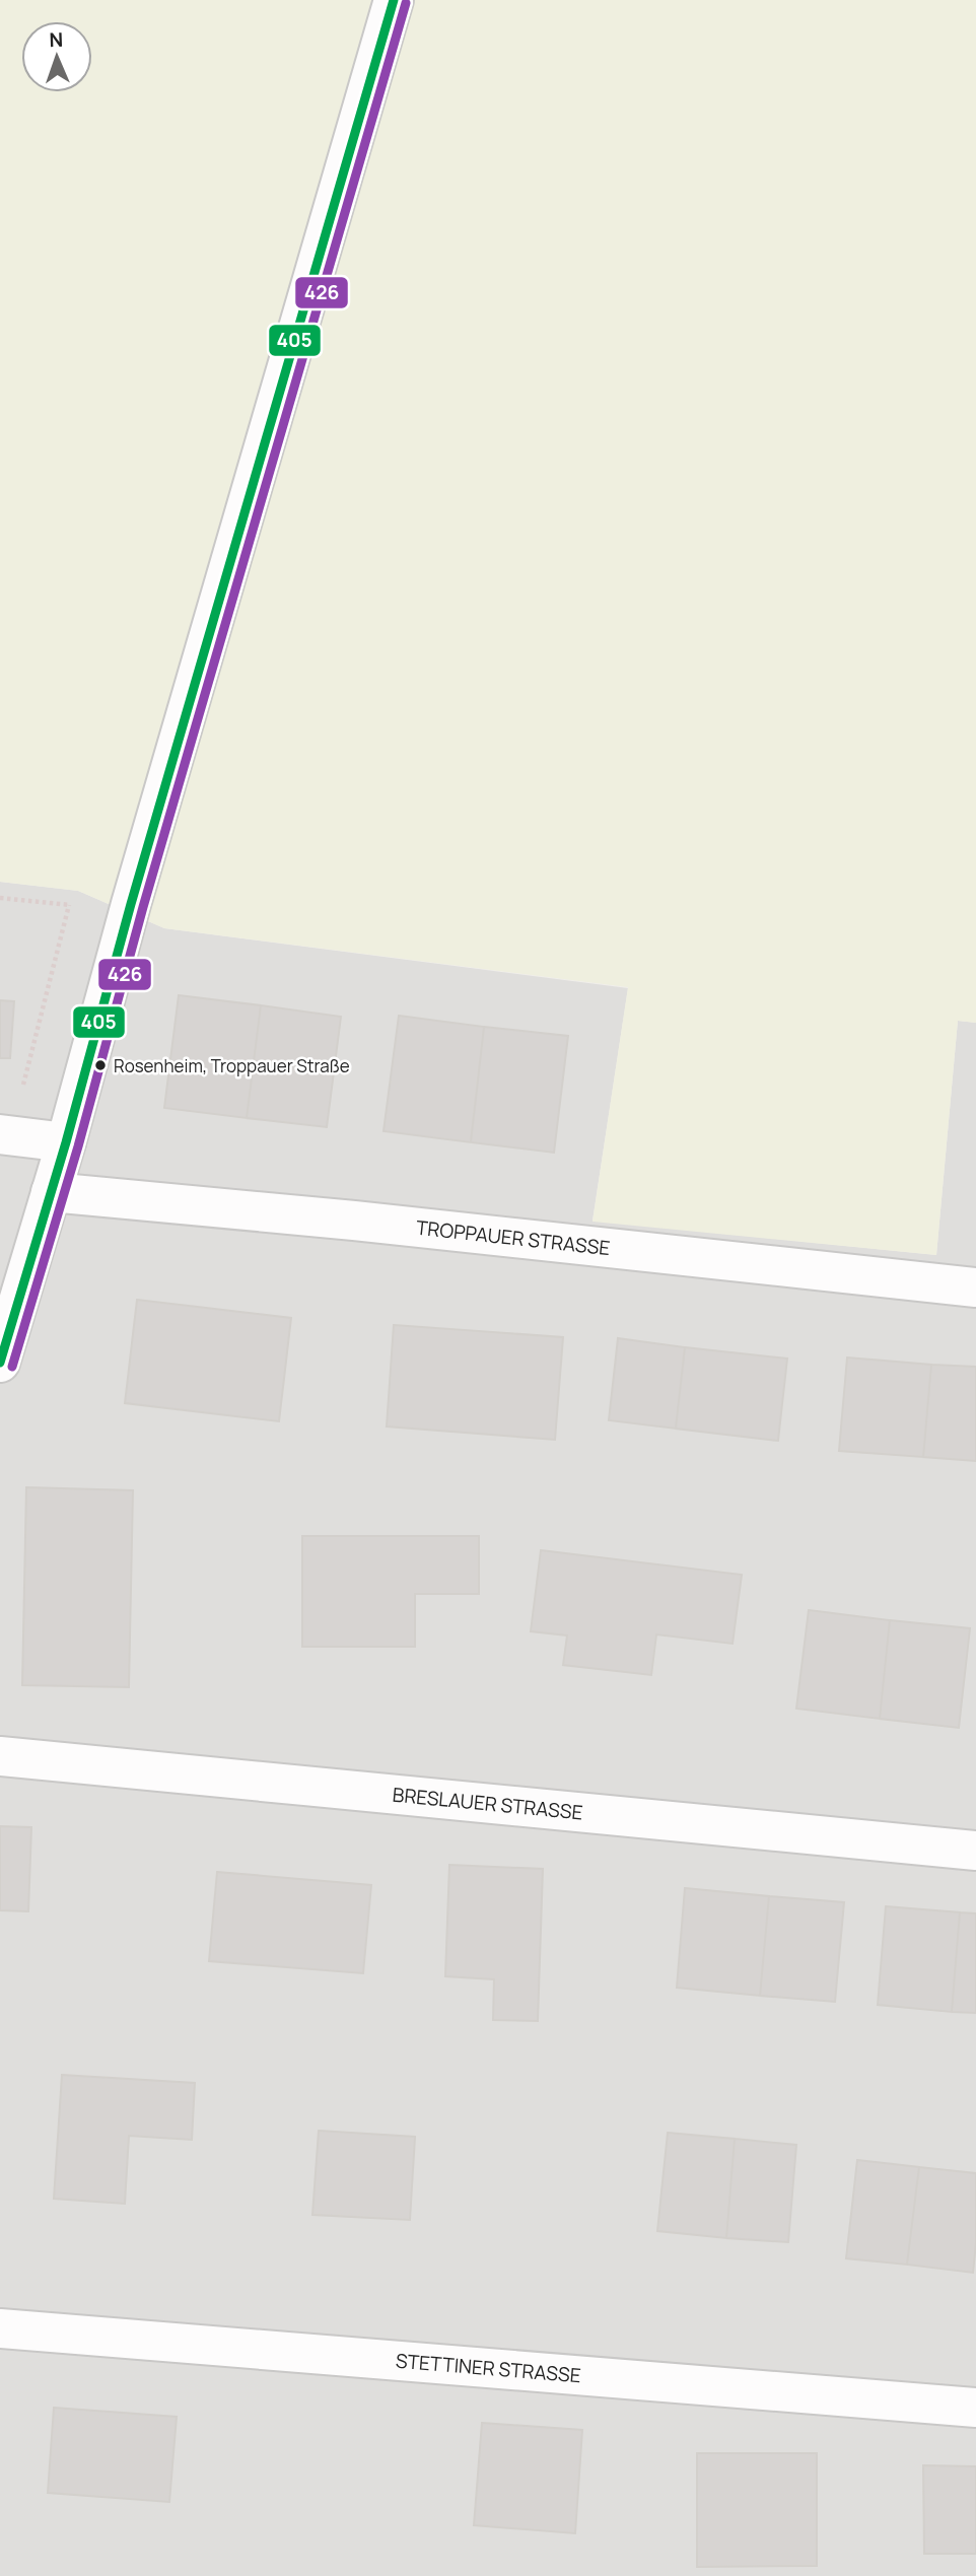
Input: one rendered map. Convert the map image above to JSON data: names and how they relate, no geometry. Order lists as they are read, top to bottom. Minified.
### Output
{"streets":{"street":["TROPPAUER STRASSE","BRESLAUER STRASSE","STETTINER STRASSE"]},"places":["Rosenheim, Troppauer Straße"],"lines":["transit line 405","transit line 426"],"north":"top"}
